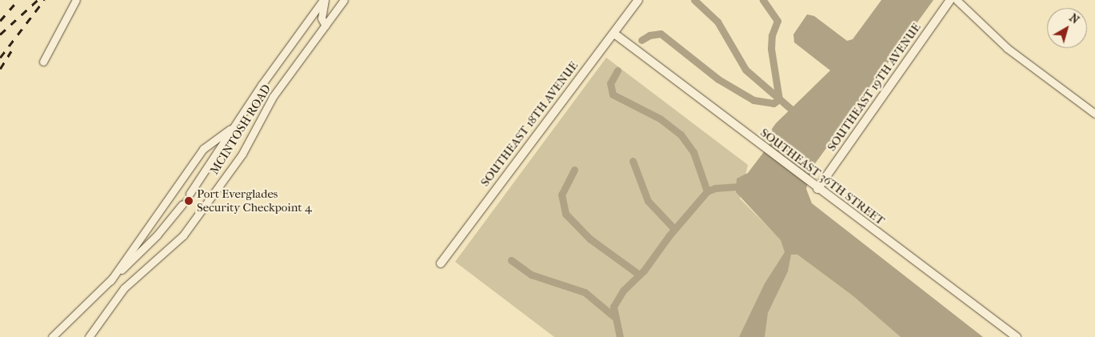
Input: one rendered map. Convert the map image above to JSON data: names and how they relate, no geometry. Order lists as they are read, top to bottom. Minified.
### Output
{"streets":{"street":["SOUTHEAST 19TH AVENUE","SOUTHEAST 18TH AVENUE","MCINTOSH ROAD","SOUTHEAST 36TH STREET"]},"crossings":[["SOUTHEAST 19TH AVENUE","SOUTHEAST 36TH STREET"],["SOUTHEAST 18TH AVENUE","SOUTHEAST 36TH STREET"]],"places":["Port Everglades Security Checkpoint 4"],"north":"top right"}
